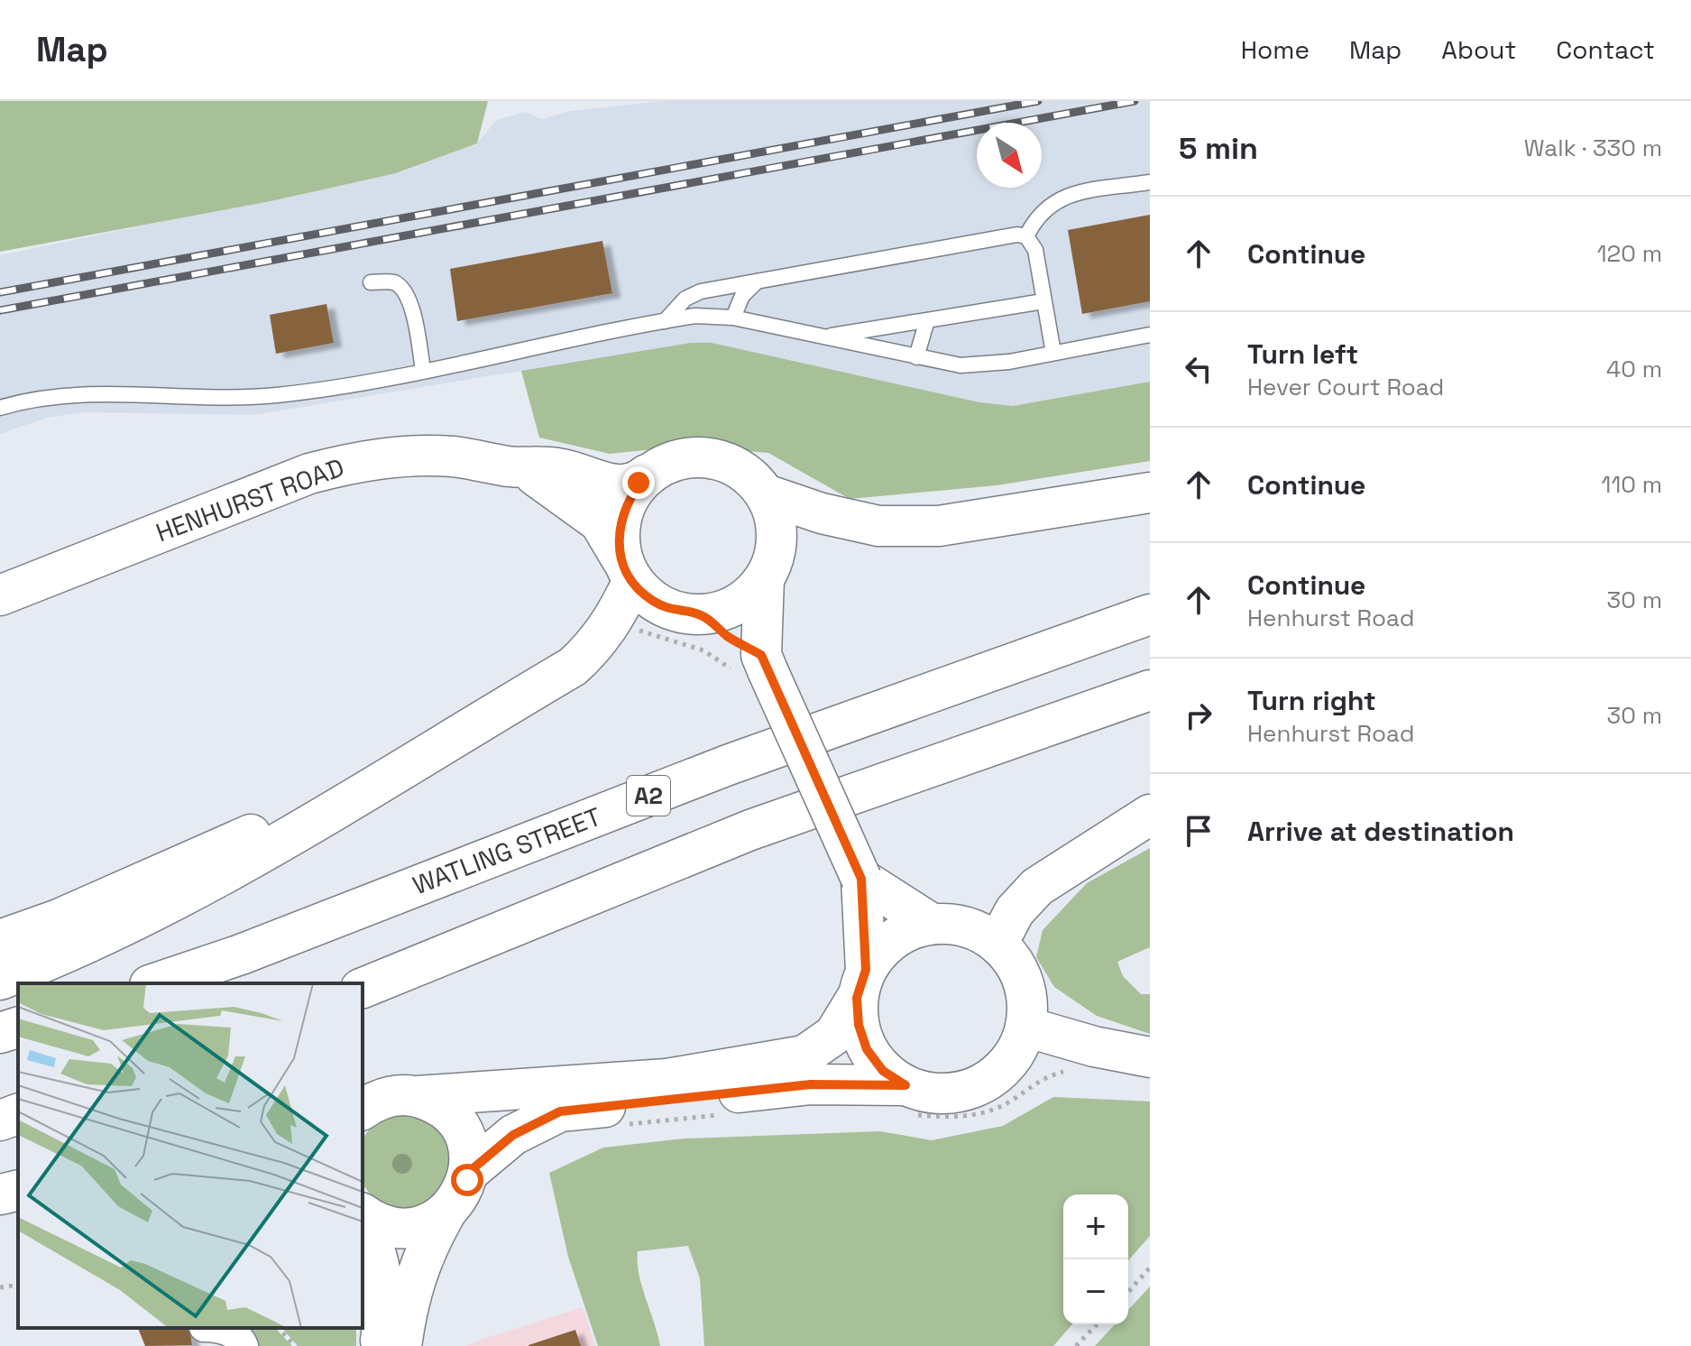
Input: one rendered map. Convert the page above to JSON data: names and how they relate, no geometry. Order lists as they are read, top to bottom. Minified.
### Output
{"streets":{"main road":["HENHURST ROAD","A2","WATLING STREET"]},"north":"bottom right","page":{"header":"Map","nav":["Home","Map","About","Contact"],"heading":["5 min","Walk · 330 m"],"list":[["Continue","120 m"],["Turn left","Hever Court Road","40 m"],["Continue","110 m"],["Continue","Henhurst Road","30 m"],["Turn right","Henhurst Road","30 m"],"Arrive at destination"],"map_buttons":["+","−"]}}
